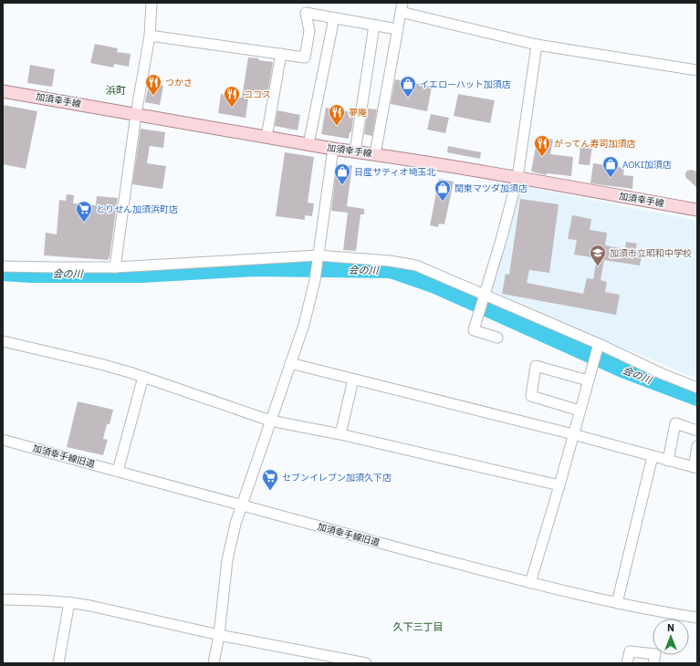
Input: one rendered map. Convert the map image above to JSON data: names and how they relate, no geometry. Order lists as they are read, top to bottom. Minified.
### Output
{"streets":{"main road":["加須幸手線"],"street":["加須幸手線旧道"]},"districts":["浜町","久下三丁目"],"water":["会の川"],"places":{"restaurant":["つかさ","ココス","夢庵","がってん寿司加須店"],"shop":["イエローハット加須店","AOKI加須店","日産サティオ埼玉北","関東マツダ加須店"],"supermarket":["とりせん加須浜町店","セブンイレブン加須久下店"],"school or university":["加須市立昭和中学校"]},"north":"top"}
